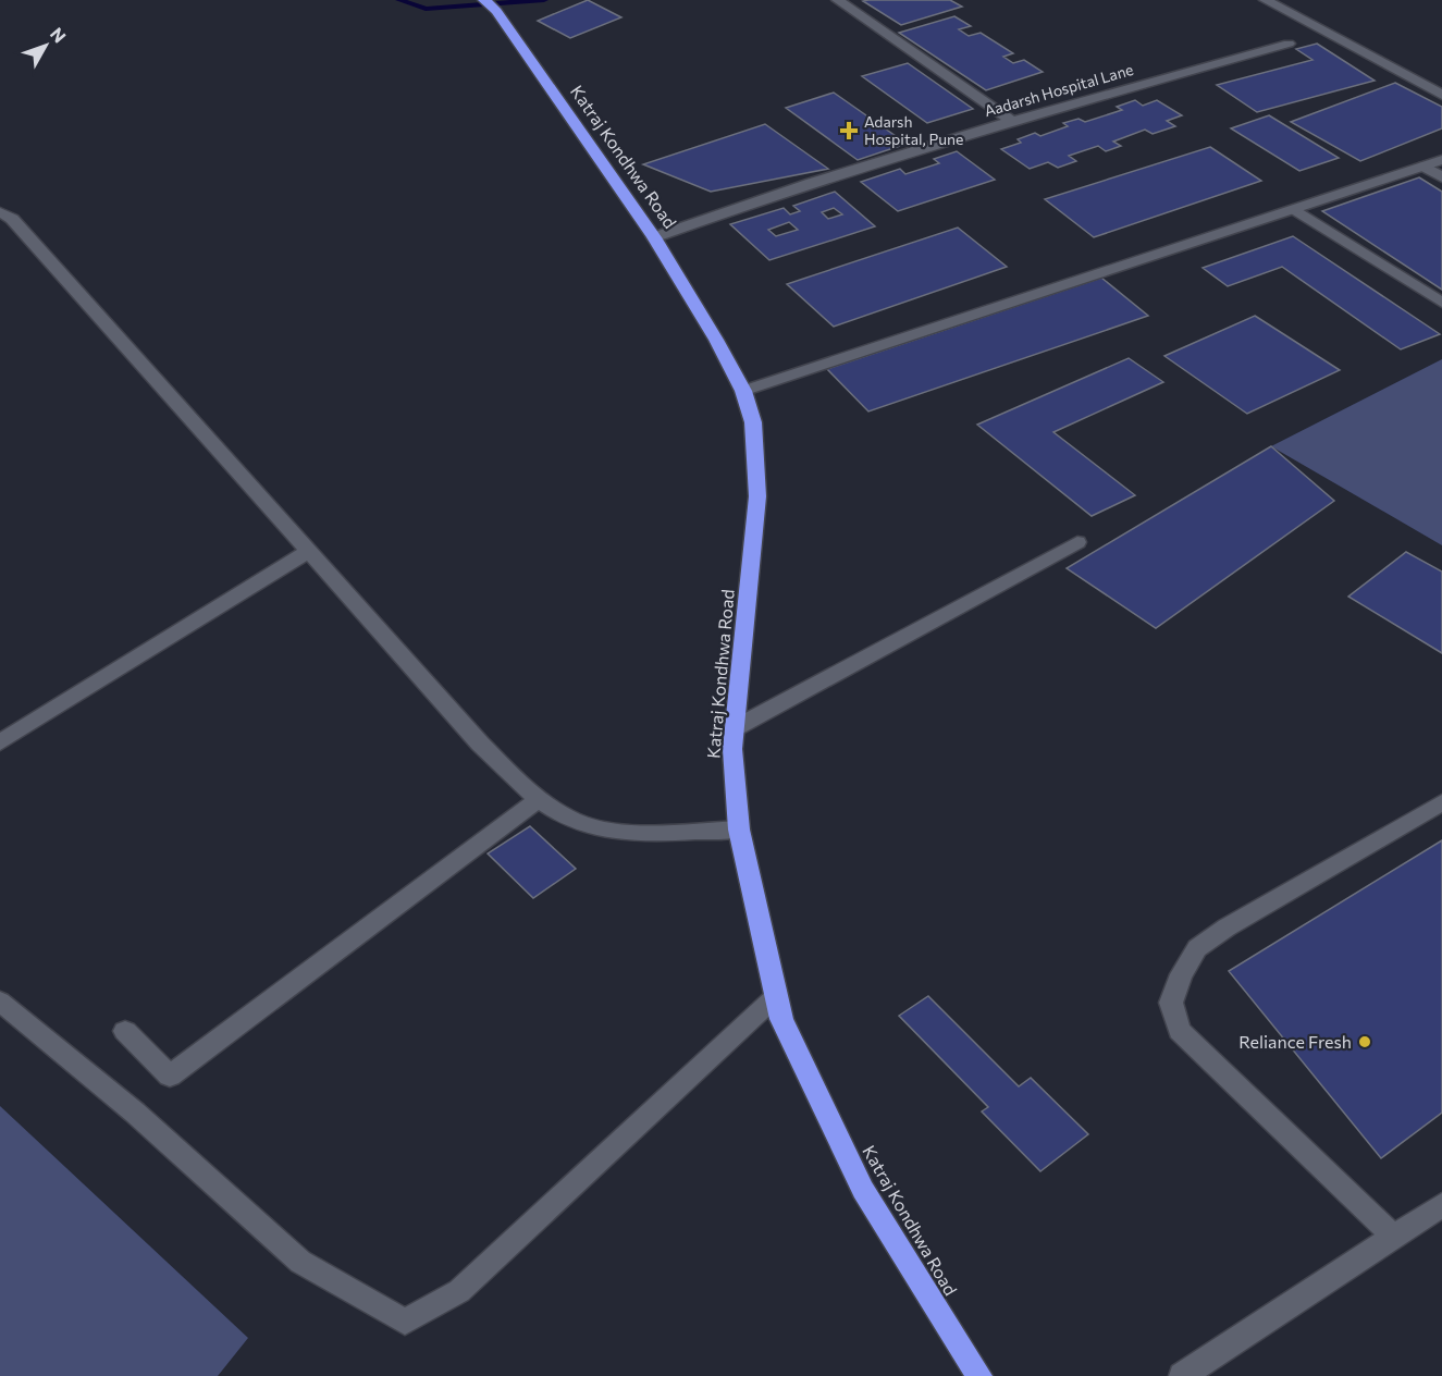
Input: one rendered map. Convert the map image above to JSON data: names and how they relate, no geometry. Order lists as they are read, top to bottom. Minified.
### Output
{"streets":{"highway":["Katraj Kondhwa Road"],"street":["Aadarsh Hospital Lane"]},"crossings":[["Aadarsh Hospital Lane","Katraj Kondhwa Road"]],"places":{"health":["Adarsh Hospital, Pune"],"other":["Reliance Fresh"]},"north":"top right"}
